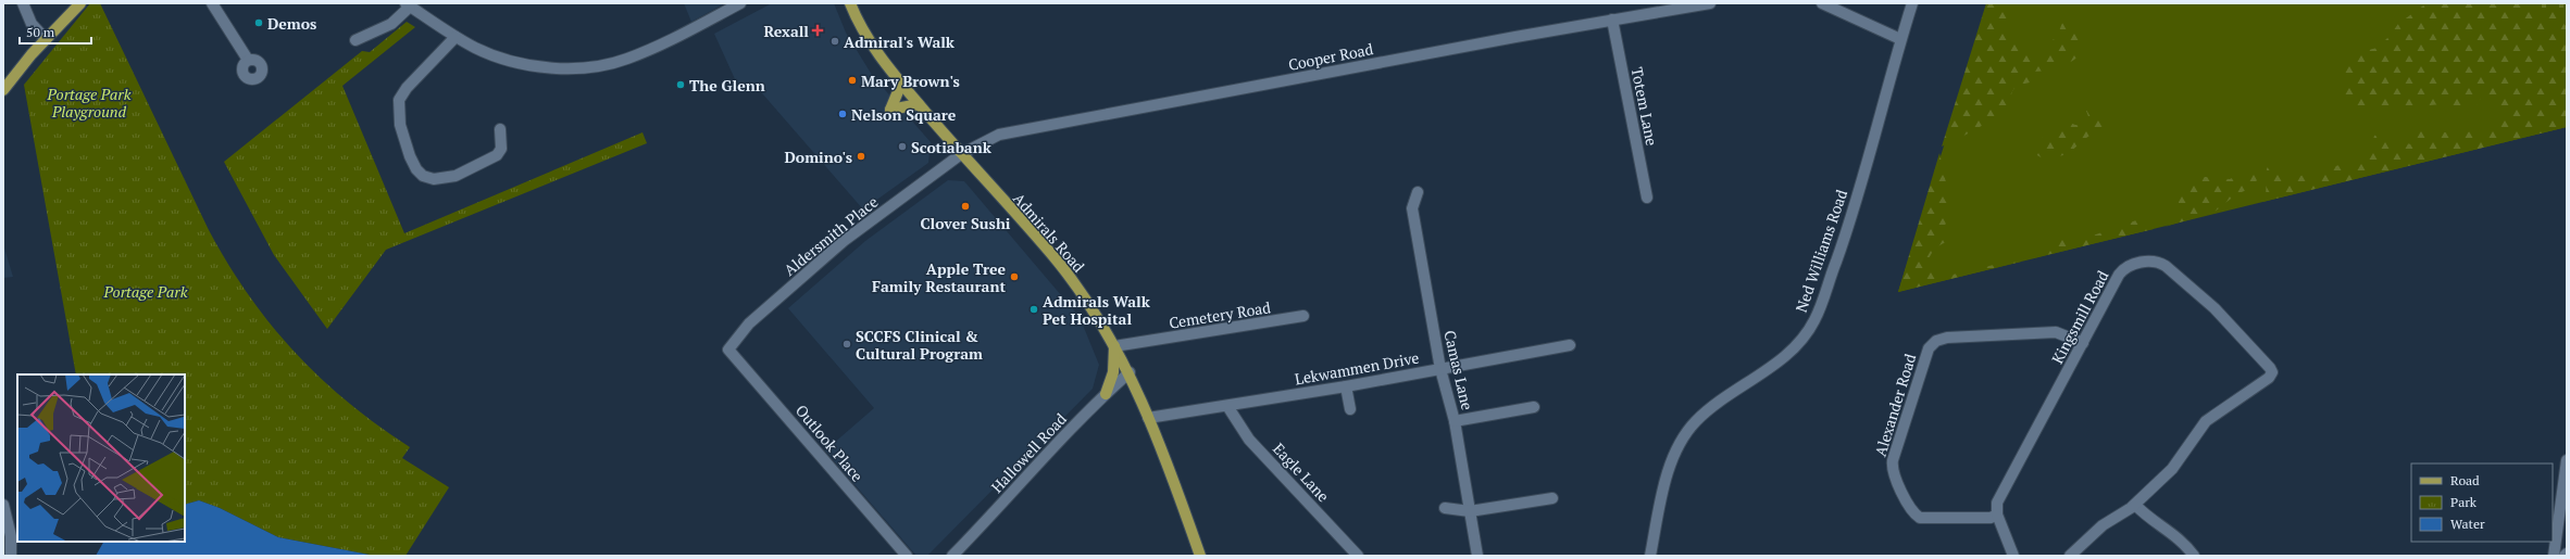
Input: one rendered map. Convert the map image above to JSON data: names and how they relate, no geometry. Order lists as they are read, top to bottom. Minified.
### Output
{"streets":{"main road":["Admirals Road"],"street":["Cooper Road","Totem Lane","Aldersmith Place","Ned Williams Road","Cemetery Road","Kingsmill Road","Lekwammen Drive","Camas Lane","Alexander Road","Outlook Place","Hallowell Road","Eagle Lane"]},"crossings":[["Cooper Road","Totem Lane"],["Cooper Road","Admirals Road"],["Cooper Road","Aldersmith Place"],["Admirals Road","Aldersmith Place"],["Admirals Road","Cemetery Road"],["Admirals Road","Lekwammen Drive"],["Admirals Road","Hallowell Road"],["Aldersmith Place","Outlook Place"],["Kingsmill Road","Alexander Road"],["Lekwammen Drive","Camas Lane"],["Lekwammen Drive","Eagle Lane"]],"parks":["Portage Park Playground","Portage Park"],"places":{"other":["Demos","Admiral's Walk","Mary Brown's","The Glenn","Nelson Square","Scotiabank","Domino's","Clover Sushi","Apple Tree Family Restaurant","Admirals Walk Pet Hospital","SCCFS Clinical & Cultural Program"],"health":["Rexall"]},"legend":["Road","Park","Water"],"scale_bar":"50 m"}
